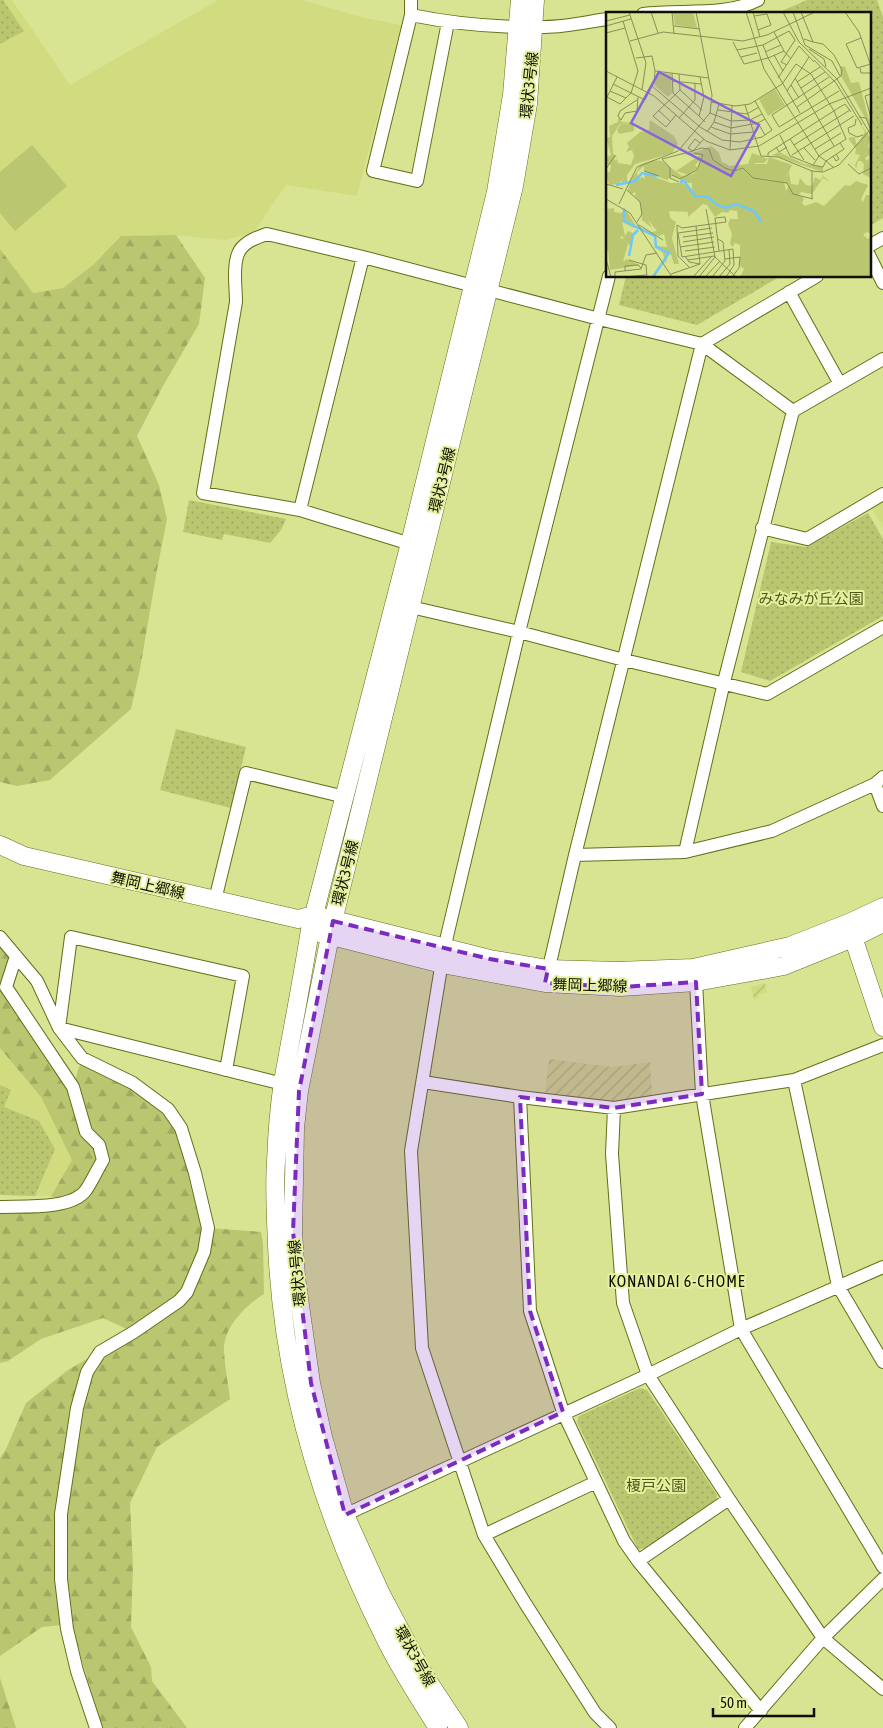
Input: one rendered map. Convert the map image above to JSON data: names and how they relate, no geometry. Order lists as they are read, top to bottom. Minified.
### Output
{"streets":{"street":["環状3号線","舞岡上郷線"]},"crossings":[["環状3号線","舞岡上郷線"]],"districts":["KONANDAI 6-CHOME"],"parks":["みなみが丘公園","榎戸公園"],"scale_bar":"50 m"}
